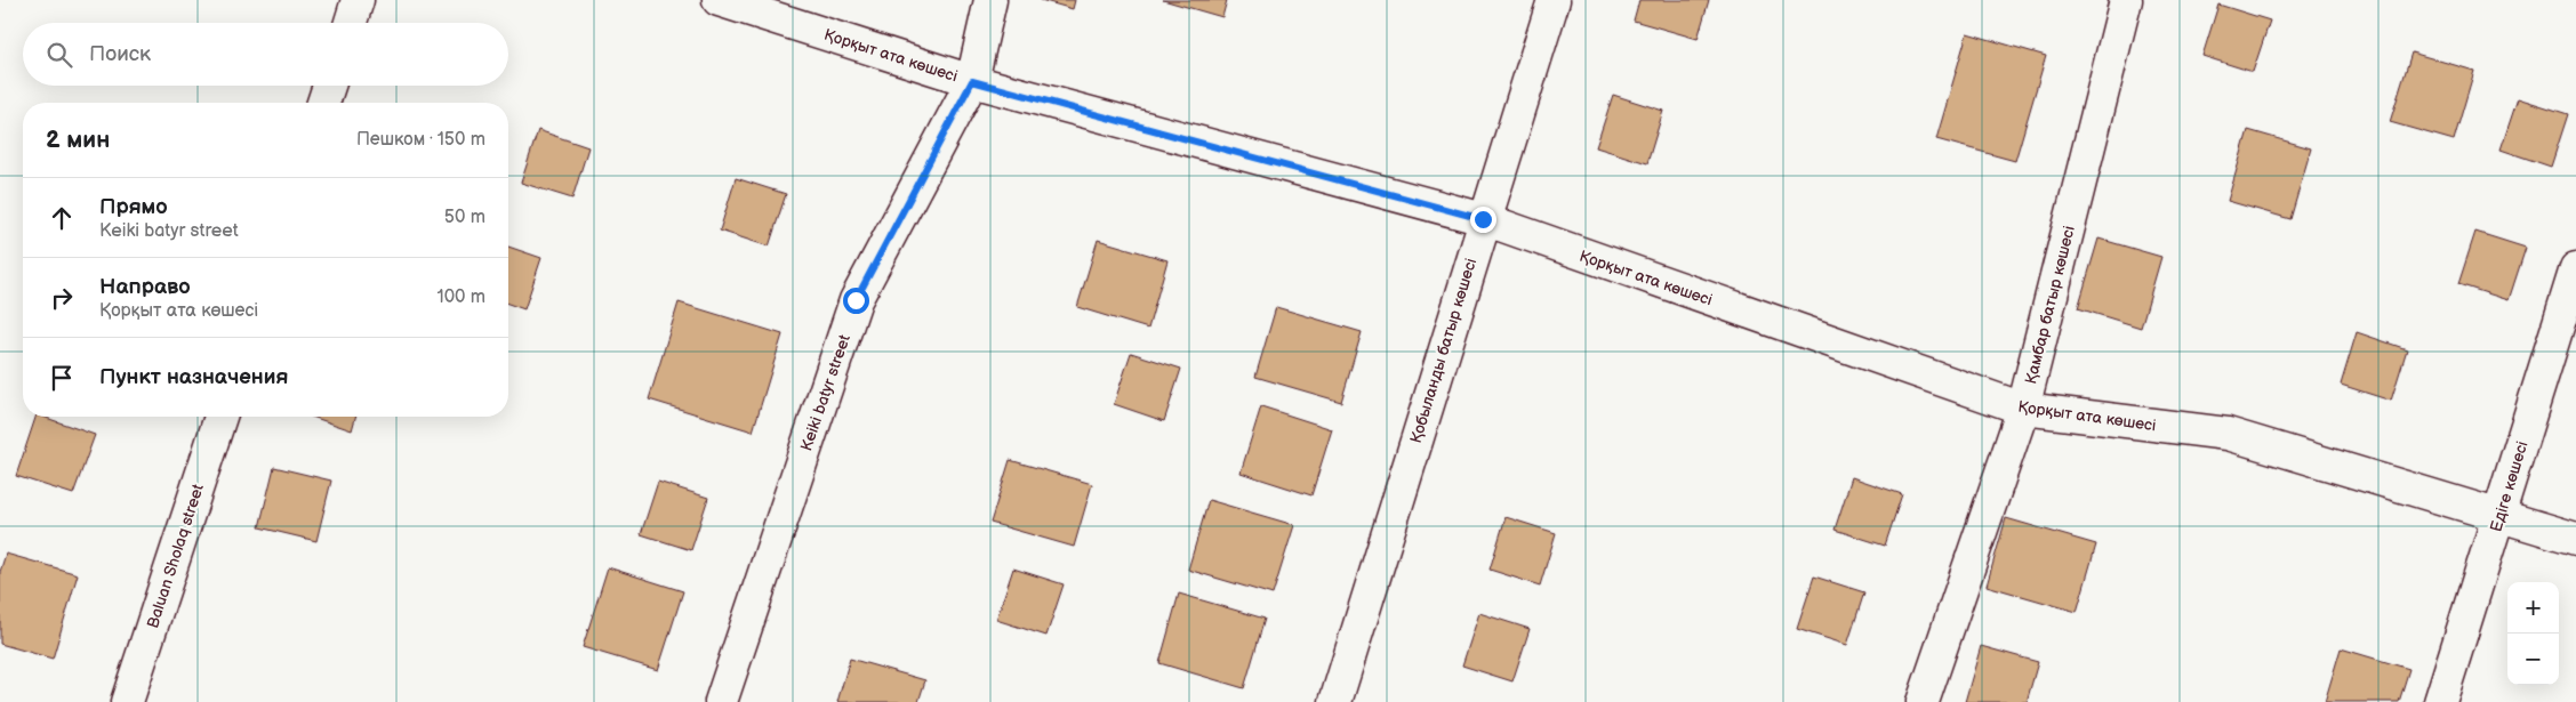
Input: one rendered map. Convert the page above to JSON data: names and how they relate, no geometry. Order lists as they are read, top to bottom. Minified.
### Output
{"streets":{"street":["Қорқыт ата көшесі","Қамбар батыр көшесі","Қобыланды батыр көшесі","Keiki batyr street","Едіге көшесі","Baluan Sholaq street"]},"crossings":[["Қорқыт ата көшесі","Қамбар батыр көшесі"],["Қорқыт ата көшесі","Қобыланды батыр көшесі"],["Қорқыт ата көшесі","Keiki batyr street"],["Қорқыт ата көшесі","Едіге көшесі"]],"page":{"search":"Поиск","heading":["2 мин","Пешком · 150 m"],"list":[["Прямо","Keiki batyr street","50 m"],["Направо","Қорқыт ата көшесі","100 m"],"Пункт назначения"],"map_buttons":["+","−"]}}
